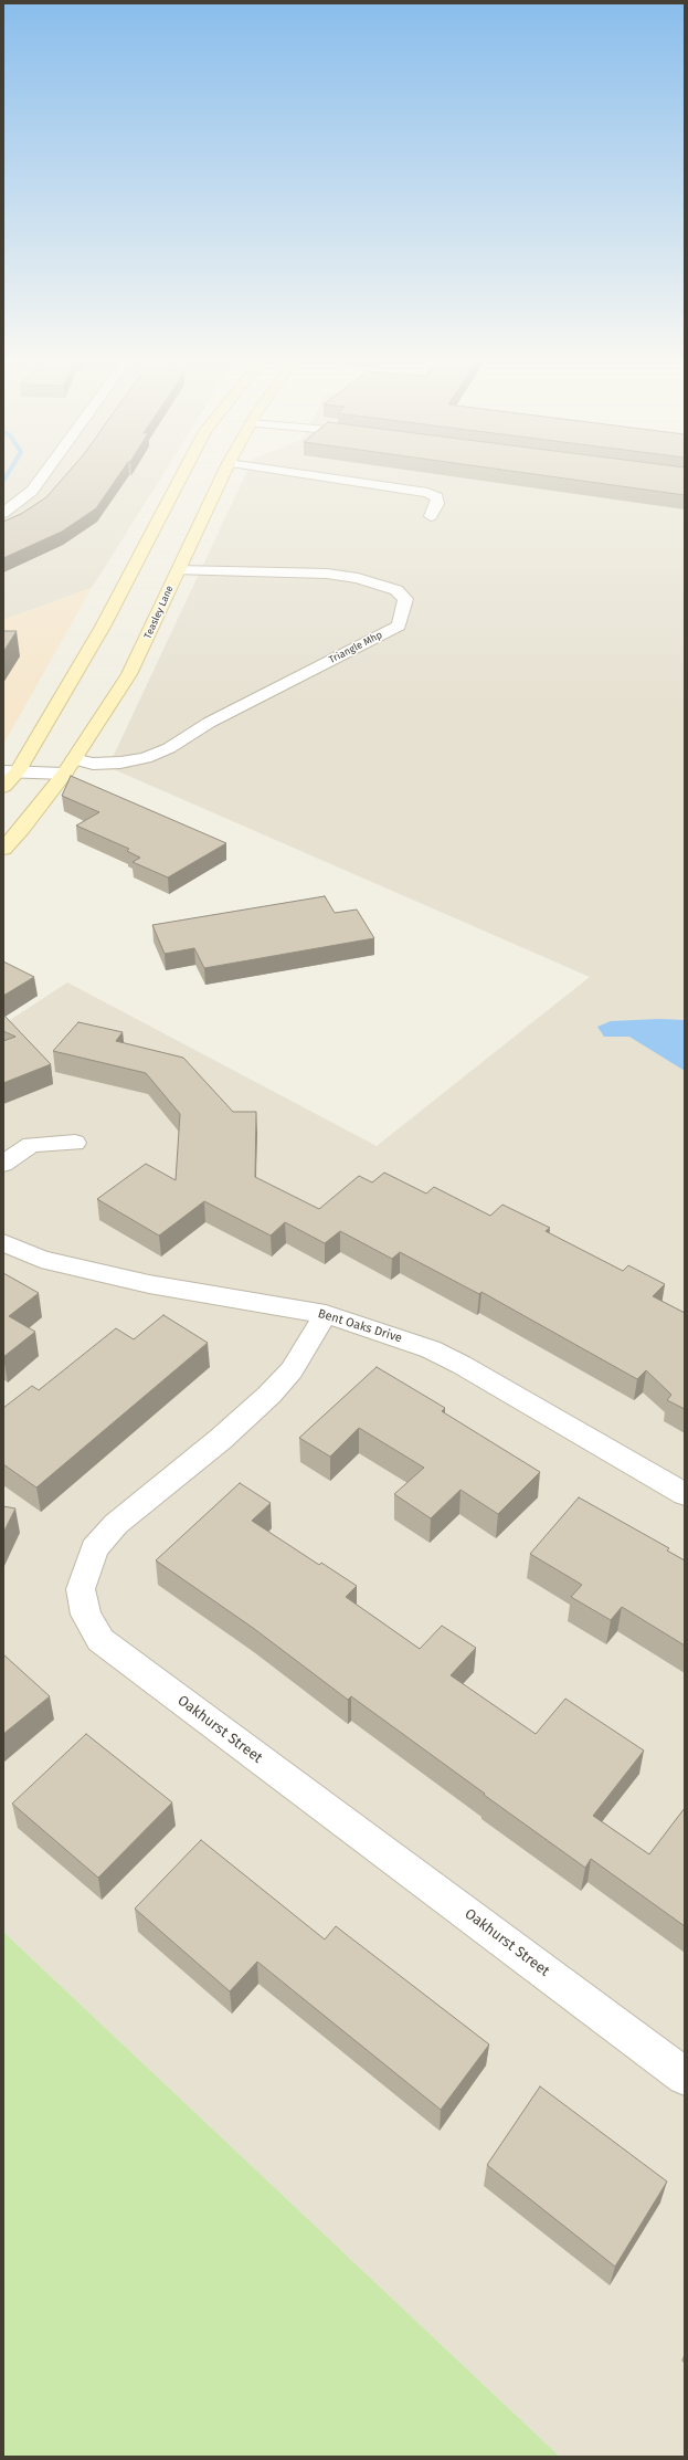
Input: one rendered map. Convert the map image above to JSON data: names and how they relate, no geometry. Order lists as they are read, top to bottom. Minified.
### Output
{"streets":{"main road":["Teasley Lane"],"street":["Triangle Mhp","Bent Oaks Drive","Oakhurst Street"]},"crossings":[["Teasley Lane","Triangle Mhp"],["Bent Oaks Drive","Oakhurst Street"]]}
